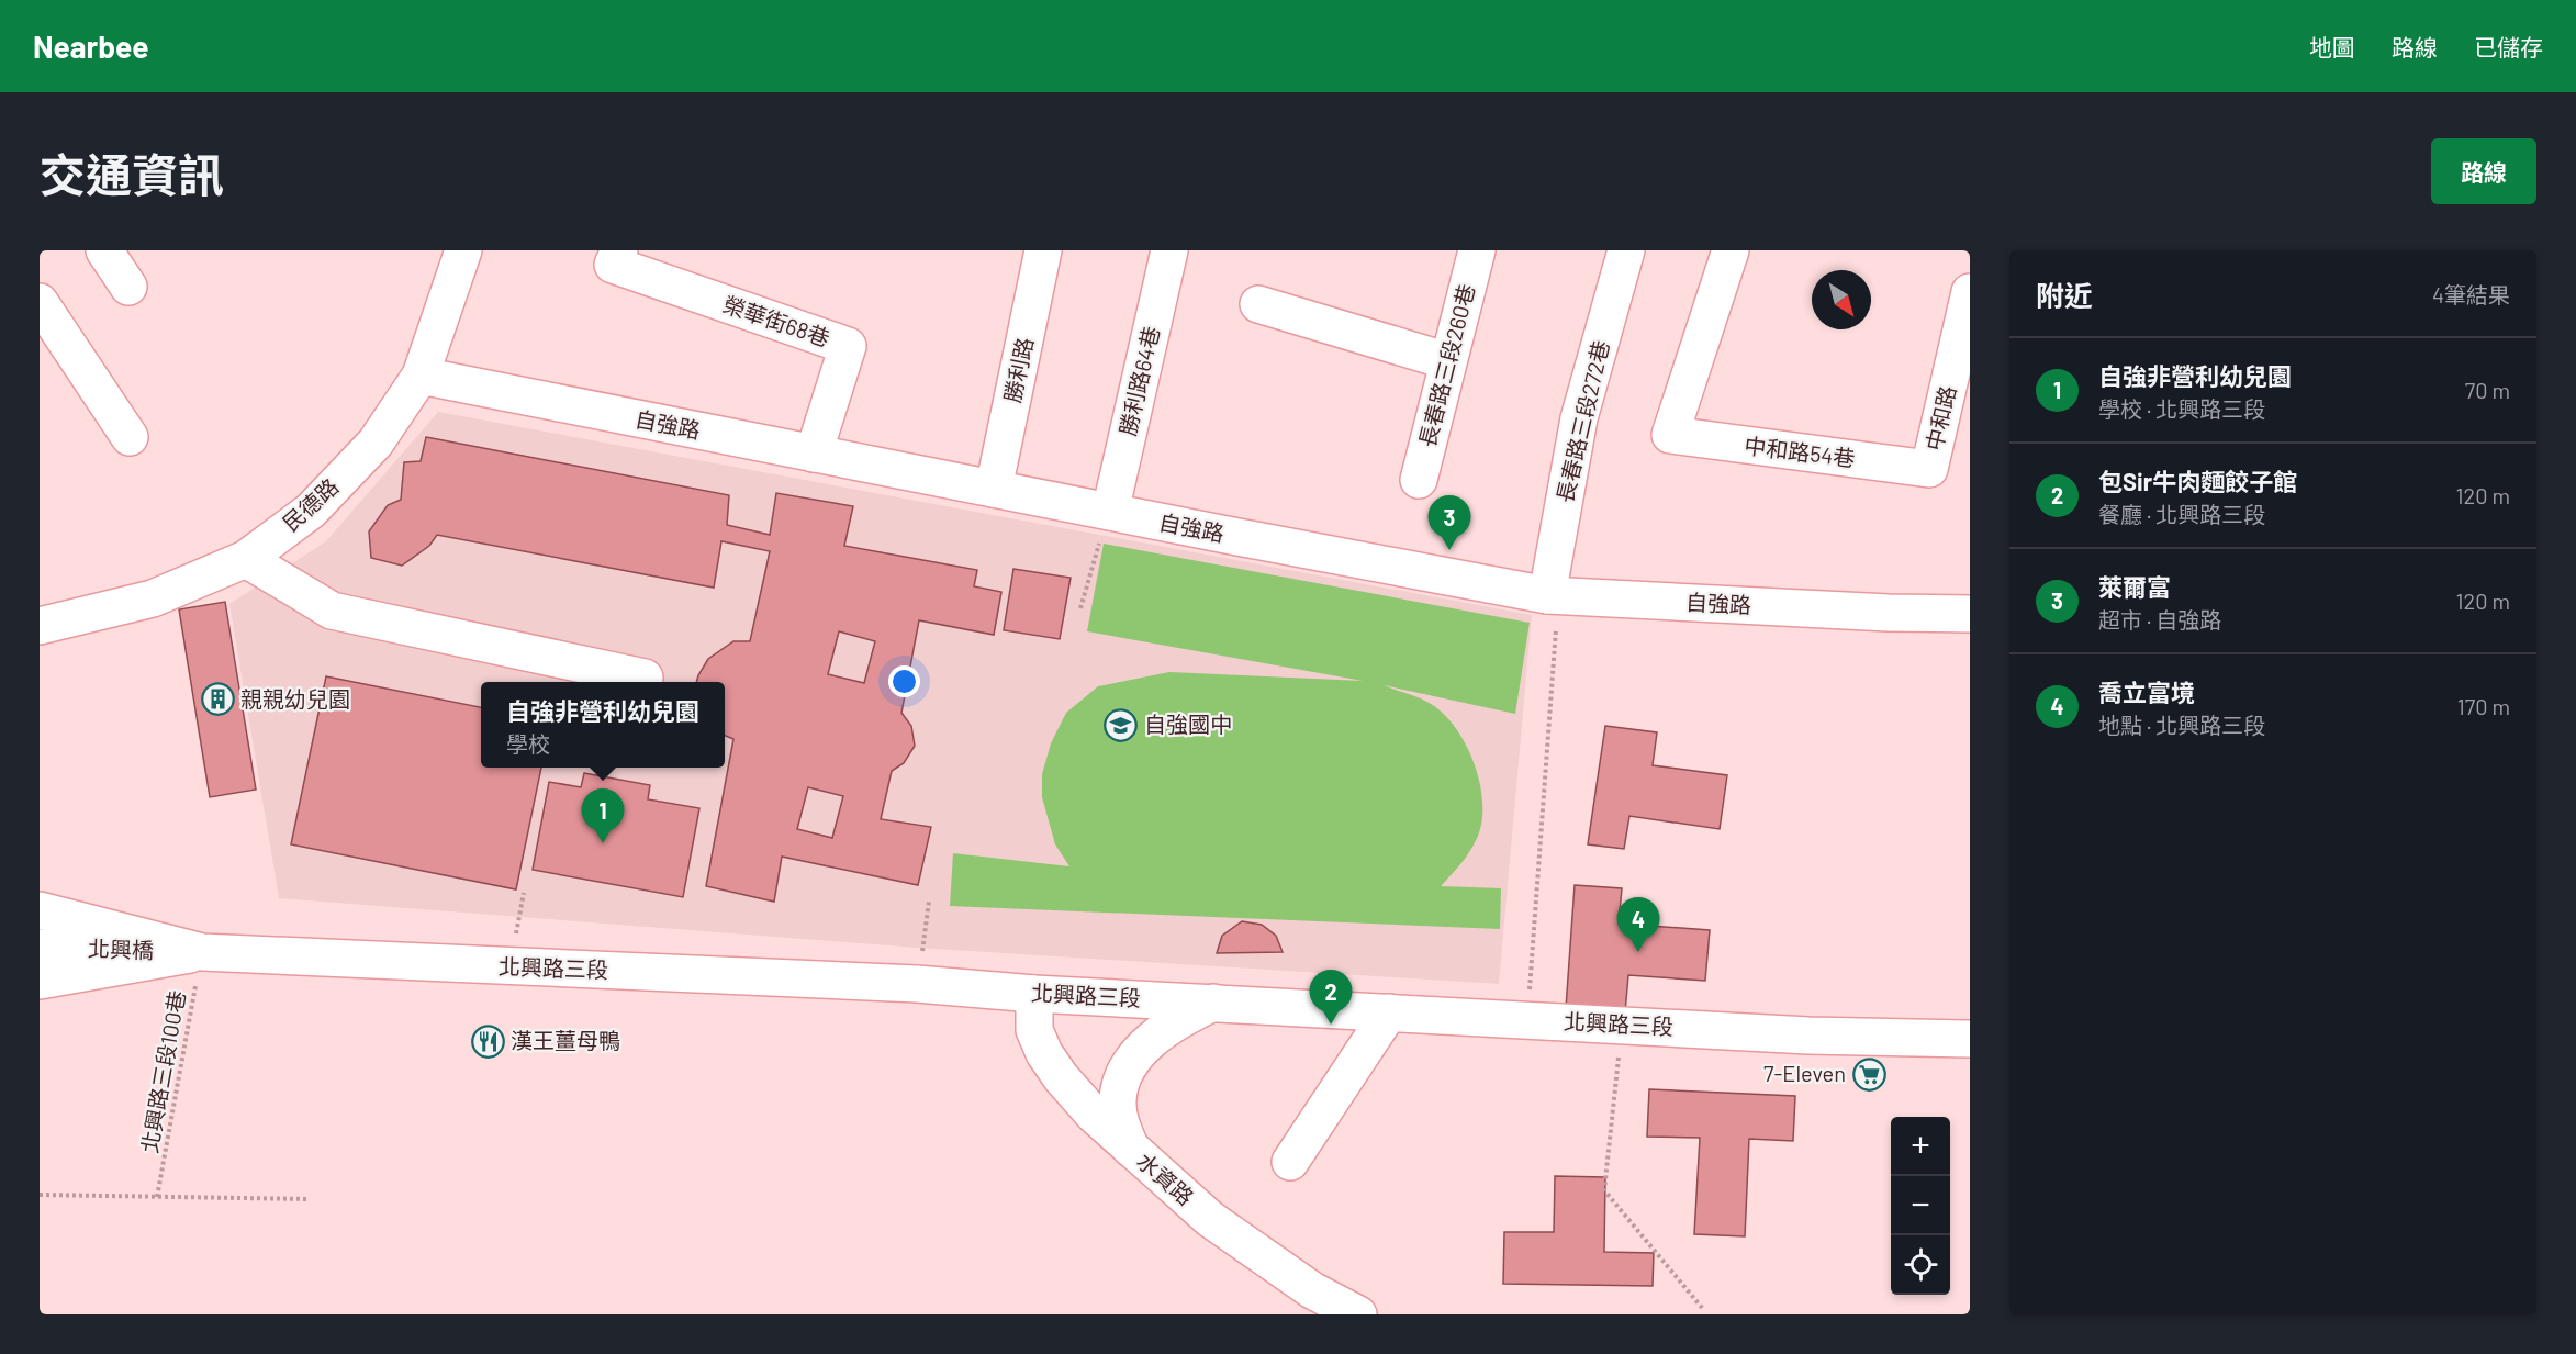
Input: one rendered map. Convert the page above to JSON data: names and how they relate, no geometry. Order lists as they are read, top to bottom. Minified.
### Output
{"streets":{"street":["榮華街68巷","長春路三段260巷","勝利路","勝利路64巷","中和路","長春路三段272巷","自強路","中和路54巷","民德路","北興橋","北興路三段","水資路"],"path":["北興路三段100巷"]},"crossings":[["榮華街68巷","自強路"],["勝利路","自強路"],["勝利路64巷","自強路"],["中和路","中和路54巷"],["長春路三段272巷","自強路"],["自強路","民德路"],["北興橋","北興路三段"],["北興橋","北興路三段100巷"],["北興路三段","北興路三段100巷"],["北興路三段","水資路"]],"places":{"building":["親親幼兒園"],"school or university":["自強國中"],"restaurant":["漢王薑母鴨"],"supermarket":["7-Eleven"]},"north":"bottom right","page":{"header":"Nearbee","nav":["地圖","路線","已儲存"],"title":"交通資訊","buttons":"路線","heading":["附近","4筆結果"],"list":[{"mark":"1","name":"自強非營利幼兒園","note":"學校 · 北興路三段","value":"70 m"},{"mark":"2","name":"包Sir牛肉麵餃子館","note":"餐廳 · 北興路三段","value":"120 m"},{"mark":"3","name":"萊爾富","note":"超市 · 自強路","value":"120 m"},{"mark":"4","name":"喬立富境","note":"地點 · 北興路三段","value":"170 m"}],"pins":["3","1","4","2"],"popup":["自強非營利幼兒園","學校"],"map_buttons":["+","−"]}}
